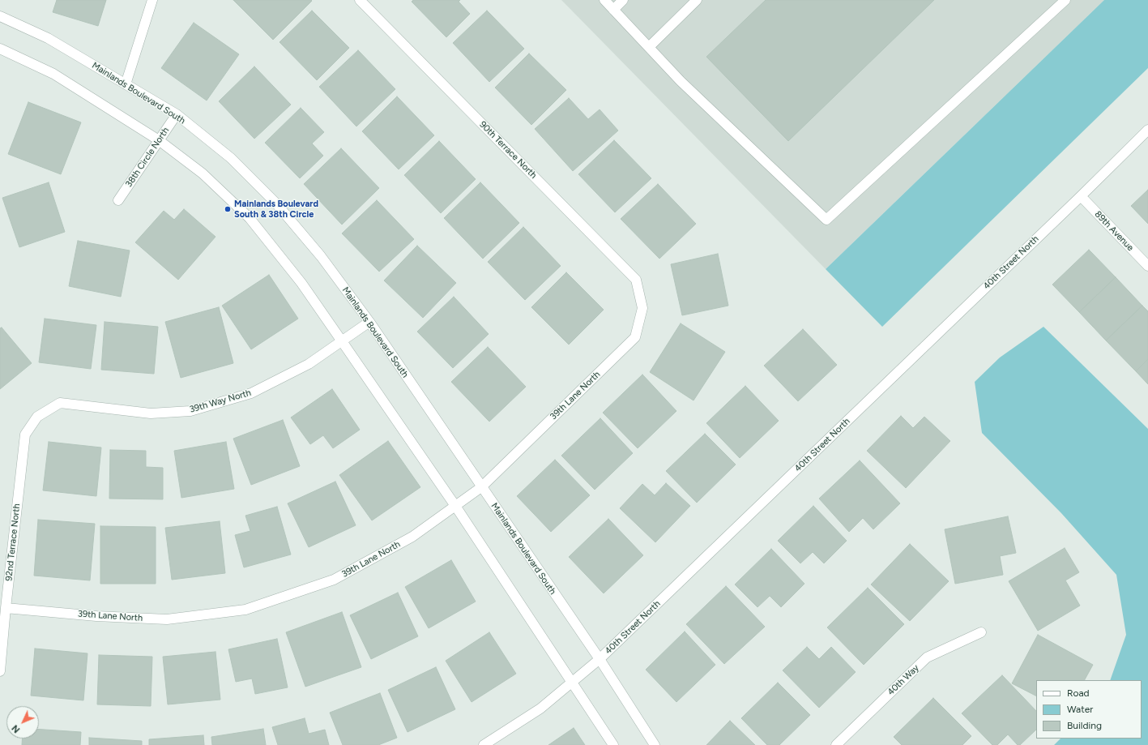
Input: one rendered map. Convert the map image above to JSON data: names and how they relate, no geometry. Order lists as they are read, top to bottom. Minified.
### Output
{"streets":{"street":["Mainlands Boulevard South","90th Terrace North","38th Circle North","89th Avenue","40th Street North","39th Lane North","39th Way North","92nd Terrace North","40th Way"]},"crossings":[["Mainlands Boulevard South","38th Circle North"],["Mainlands Boulevard South","40th Street North"],["Mainlands Boulevard South","39th Lane North"],["Mainlands Boulevard South","39th Way North"],["90th Terrace North","39th Lane North"],["89th Avenue","40th Street North"],["39th Lane North","92nd Terrace North"],["39th Way North","92nd Terrace North"]],"places":["Mainlands Boulevard South & 38th Circle"],"legend":["Road","Water","Building"],"north":"bottom left"}
